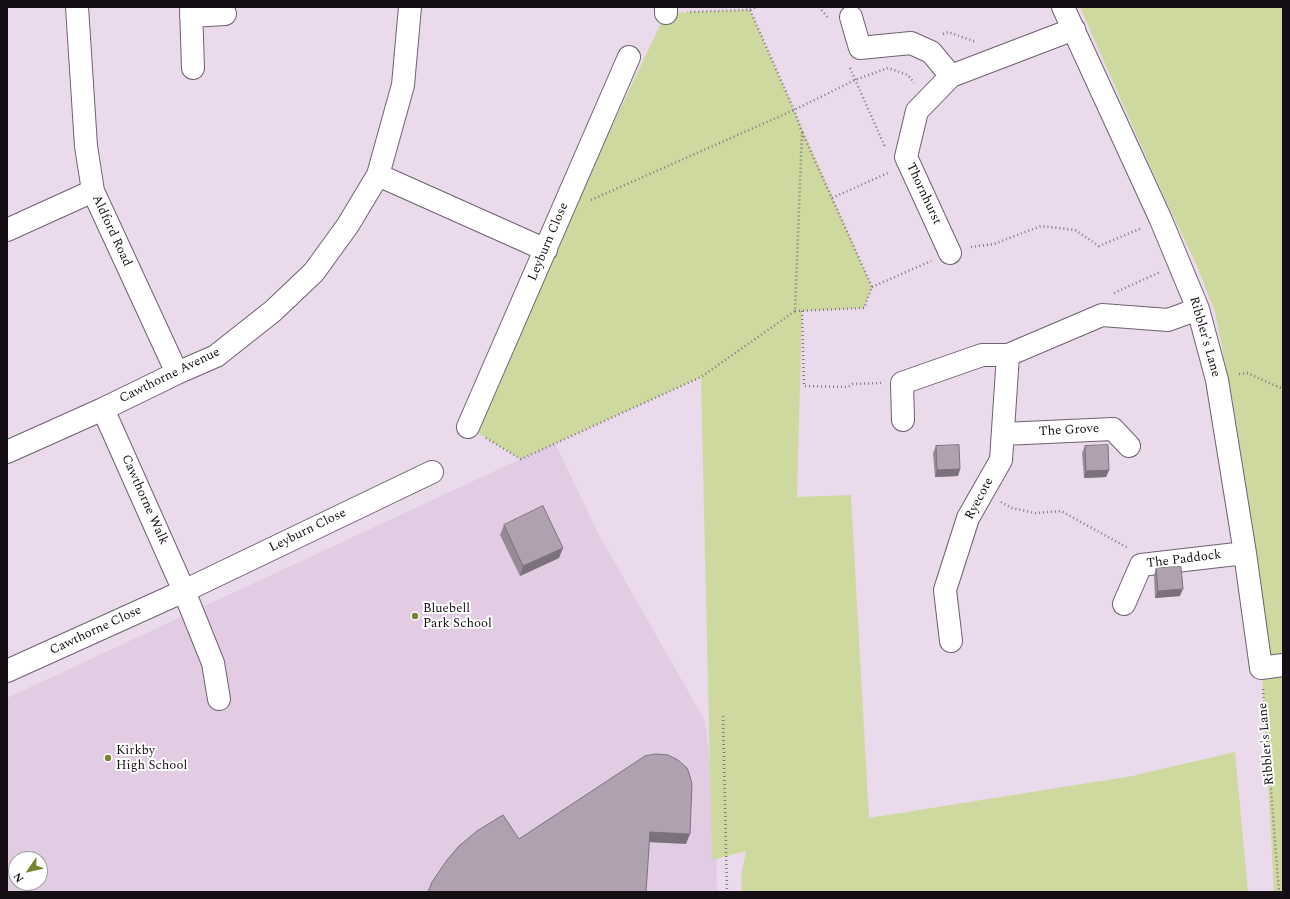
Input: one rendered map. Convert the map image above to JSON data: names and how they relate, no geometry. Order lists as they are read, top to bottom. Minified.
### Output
{"streets":{"street":["Thornhurst","Aldford Road","Leyburn Close","Ribbler's Lane","Cawthorne Avenue","The Grove","Ryecote","Cawthorne Walk","The Paddock","Cawthorne Close"]},"crossings":[["Thornhurst","Ribbler's Lane"],["Aldford Road","Cawthorne Avenue"],["Leyburn Close","Cawthorne Walk"],["Leyburn Close","Cawthorne Close"],["Ribbler's Lane","The Paddock"],["Cawthorne Avenue","Cawthorne Walk"],["The Grove","Ryecote"],["Cawthorne Walk","Cawthorne Close"]],"places":["Bluebell Park School","Kirkby High School"],"north":"bottom left"}
